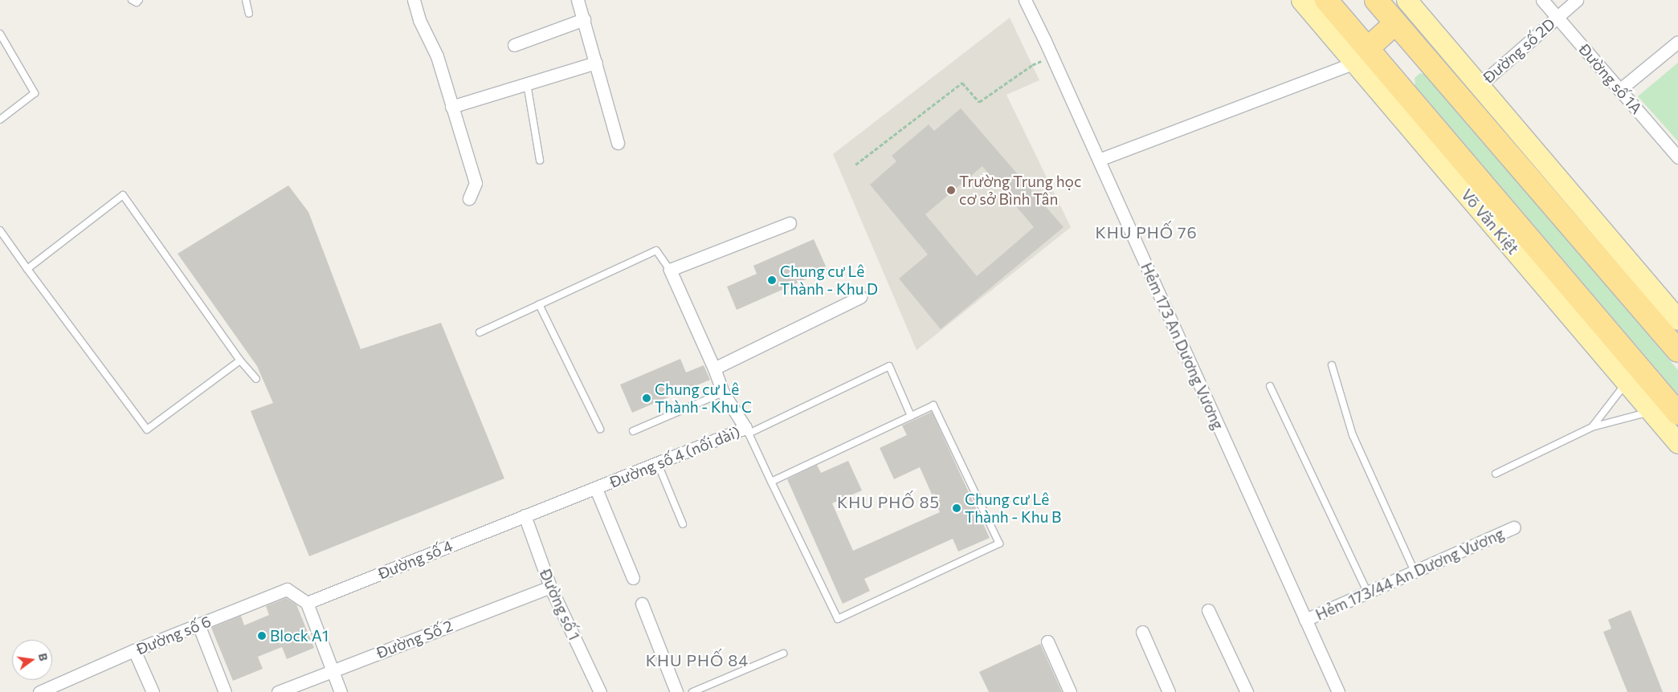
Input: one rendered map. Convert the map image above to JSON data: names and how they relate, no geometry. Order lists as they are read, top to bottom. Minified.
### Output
{"streets":{"highway":["Võ Văn Kiệt"],"street":["Đường số 2D","Đường số 1A","Hẻm 173 An Dương Vương","Đường số 4 (nối dài)","Đường số 4","Hẻm 173/44 An Dương Vương","Đường số 1","Đường số 6","Đường Số 2"]},"crossings":[["Đường số 2D","Đường số 1A"],["Hẻm 173 An Dương Vương","Hẻm 173/44 An Dương Vương"],["Đường số 4 (nối dài)","Đường số 4"],["Đường số 4 (nối dài)","Đường số 1"],["Đường số 4","Đường số 1"],["Đường số 4","Đường số 6"],["Đường số 1","Đường Số 2"]],"districts":["KHU PHỐ 76","KHU PHỐ 85","KHU PHỐ 84"],"places":["Trường Trung học cơ sở Bình Tân","Chung cư Lê Thành - Khu D","Chung cư Lê Thành - Khu C","Chung cư Lê Thành - Khu B","Block A1"],"north":"right"}
